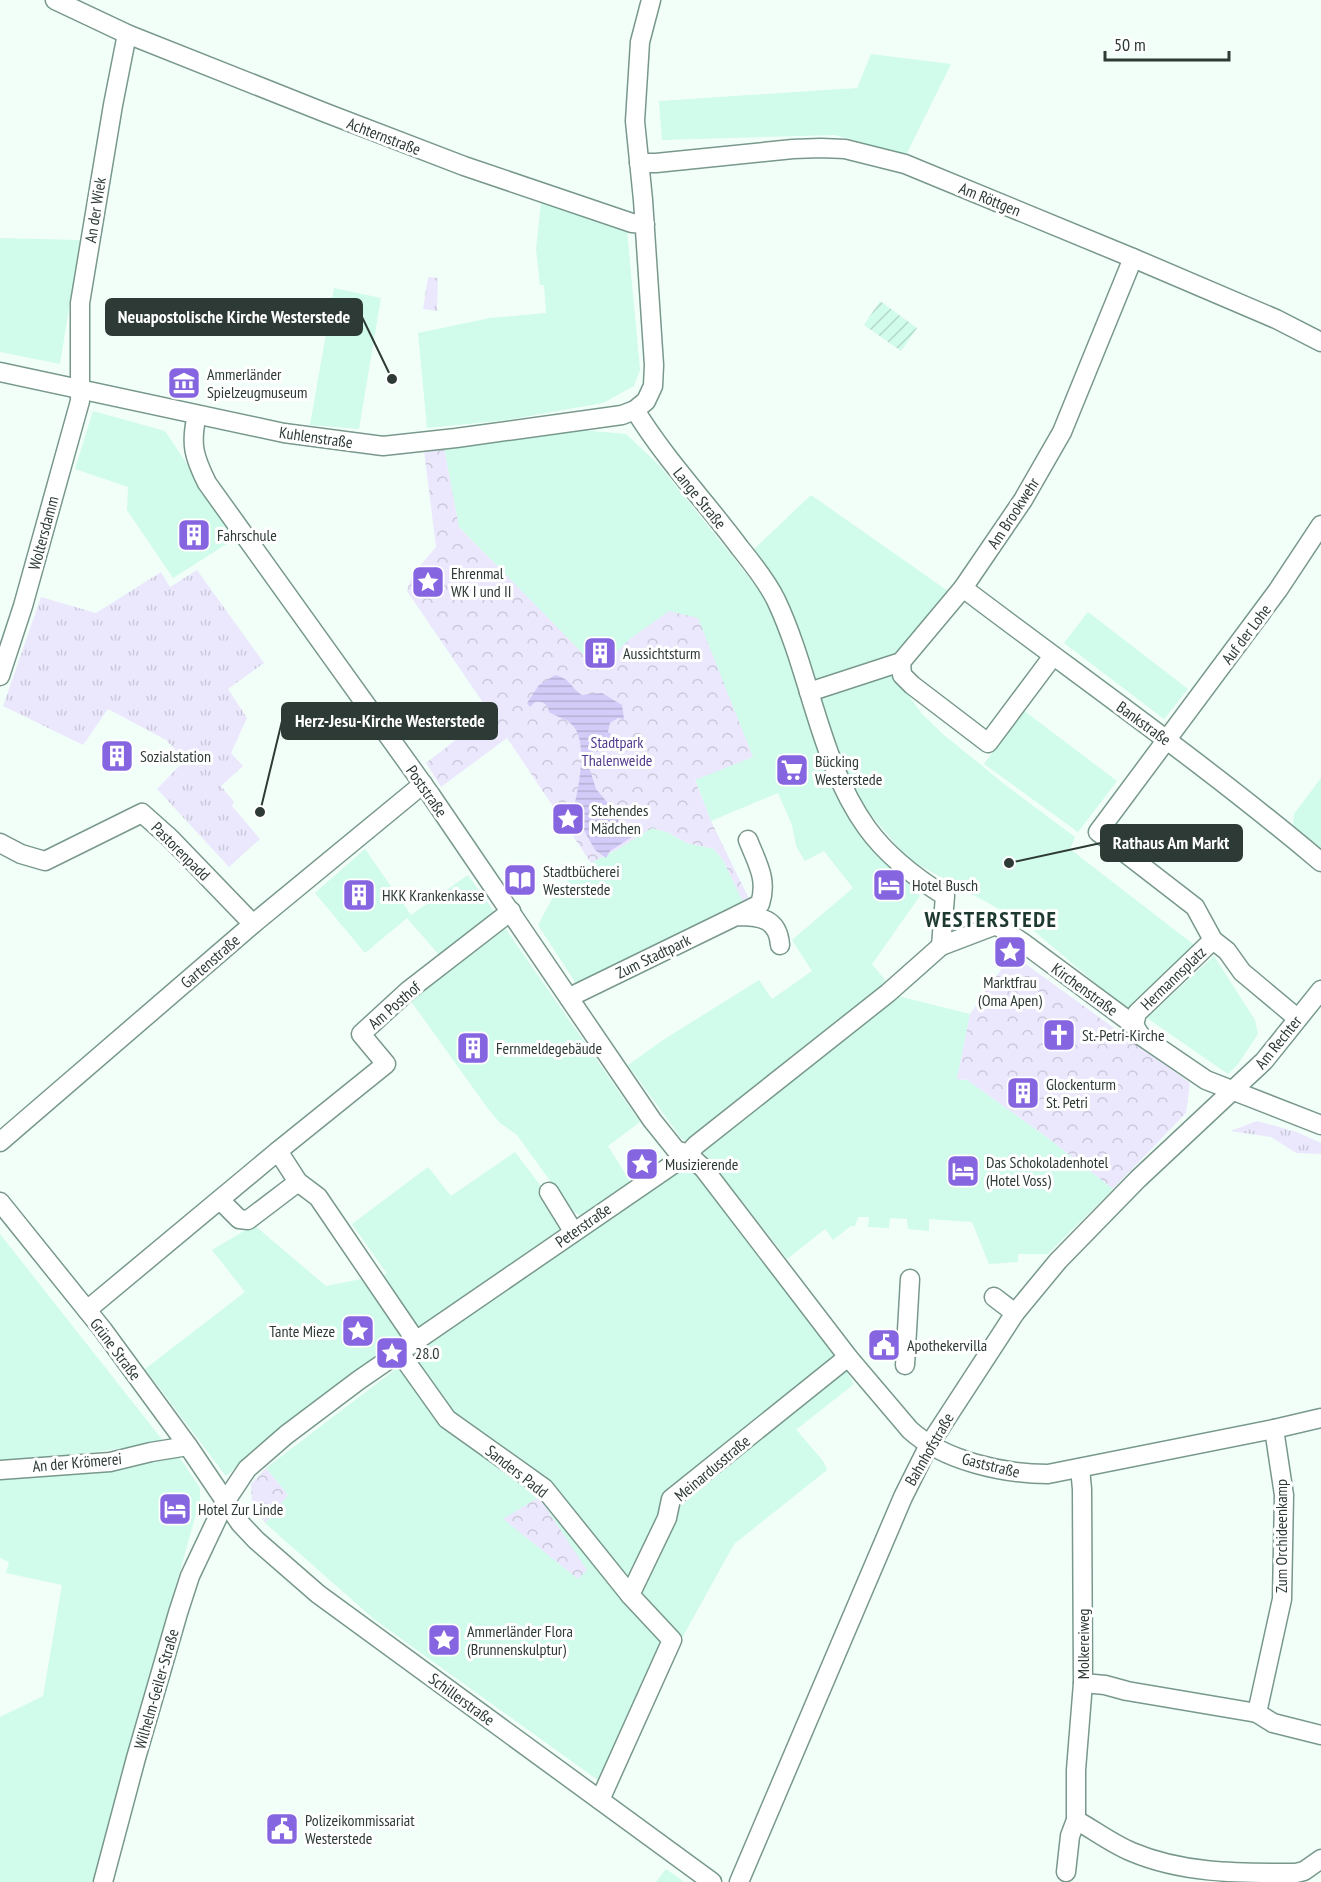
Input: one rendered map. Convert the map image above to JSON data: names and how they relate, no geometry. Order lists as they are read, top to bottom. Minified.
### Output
{"streets":{"street":["Achternstraße","Am Röttgen","An der Wiek","Kuhlenstraße","Lange Straße","Am Brookwehr","Woltersdamm","Auf der Lohe","Bankstraße","Poststraße","Pastorenpadd","Zum Stadtpark","Gartenstraße","Hermannsplatz","Kirchenstraße","Am Posthof","Am Rechter","Peterstraße","Grüne Straße","Bahnhofstraße","An der Krömerei","Gaststraße","Meinardusstraße","Sanders Padd","Zum Orchideenkamp","Molkereiweg","Wilhelm-Geiler-Straße","Schillerstraße"]},"crossings":[["Achternstraße","An der Wiek"],["Am Röttgen","Am Brookwehr"],["An der Wiek","Kuhlenstraße"],["An der Wiek","Woltersdamm"],["Kuhlenstraße","Lange Straße"],["Kuhlenstraße","Woltersdamm"],["Kuhlenstraße","Poststraße"],["Lange Straße","Kirchenstraße"],["Lange Straße","Peterstraße"],["Am Brookwehr","Bankstraße"],["Auf der Lohe","Bankstraße"],["Auf der Lohe","Hermannsplatz"],["Poststraße","Zum Stadtpark"],["Poststraße","Gartenstraße"],["Poststraße","Am Posthof"],["Poststraße","Peterstraße"],["Poststraße","Gaststraße"],["Pastorenpadd","Gartenstraße"],["Hermannsplatz","Kirchenstraße"],["Hermannsplatz","Am Rechter"],["Kirchenstraße","Am Rechter"],["Kirchenstraße","Peterstraße"],["Kirchenstraße","Bahnhofstraße"],["Am Posthof","Grüne Straße"],["Am Rechter","Bahnhofstraße"],["Peterstraße","Grüne Straße"],["Peterstraße","Gaststraße"],["Peterstraße","Sanders Padd"],["Peterstraße","Wilhelm-Geiler-Straße"],["Peterstraße","Schillerstraße"],["Grüne Straße","An der Krömerei"],["Grüne Straße","Wilhelm-Geiler-Straße"],["Grüne Straße","Schillerstraße"],["Bahnhofstraße","Gaststraße"],["Gaststraße","Meinardusstraße"],["Gaststraße","Zum Orchideenkamp"],["Gaststraße","Molkereiweg"],["Meinardusstraße","Sanders Padd"],["Wilhelm-Geiler-Straße","Schillerstraße"]],"districts":["WESTERSTEDE"],"parks":["Stadtpark Thalenweide"],"places":{"other":["Neuapostolische Kirche Westerstede","Herz-Jesu-Kirche Westerstede","Rathaus Am Markt"],"museum":["Ammerländer Spielzeugmuseum"],"building":["Fahrschule","Aussichtsturm","Sozialstation","HKK Krankenkasse","Fernmeldegebäude","Glockenturm St. Petri"],"place":["Ehrenmal WK I und II","Stehendes Mädchen","Marktfrau (Oma Apen)","Musizierende","Tante Mieze","28.0","Ammerländer Flora (Brunnenskulptur)"],"supermarket":["Bücking Westerstede"],"library":["Stadtbücherei Westerstede"],"hotel":["Hotel Busch","Das Schokoladenhotel (Hotel Voss)","Hotel Zur Linde"],"church":["St.-Petri-Kirche"],"public building":["Apothekervilla","Polizeikommissariat Westerstede"]},"scale_bar":"50 m"}
